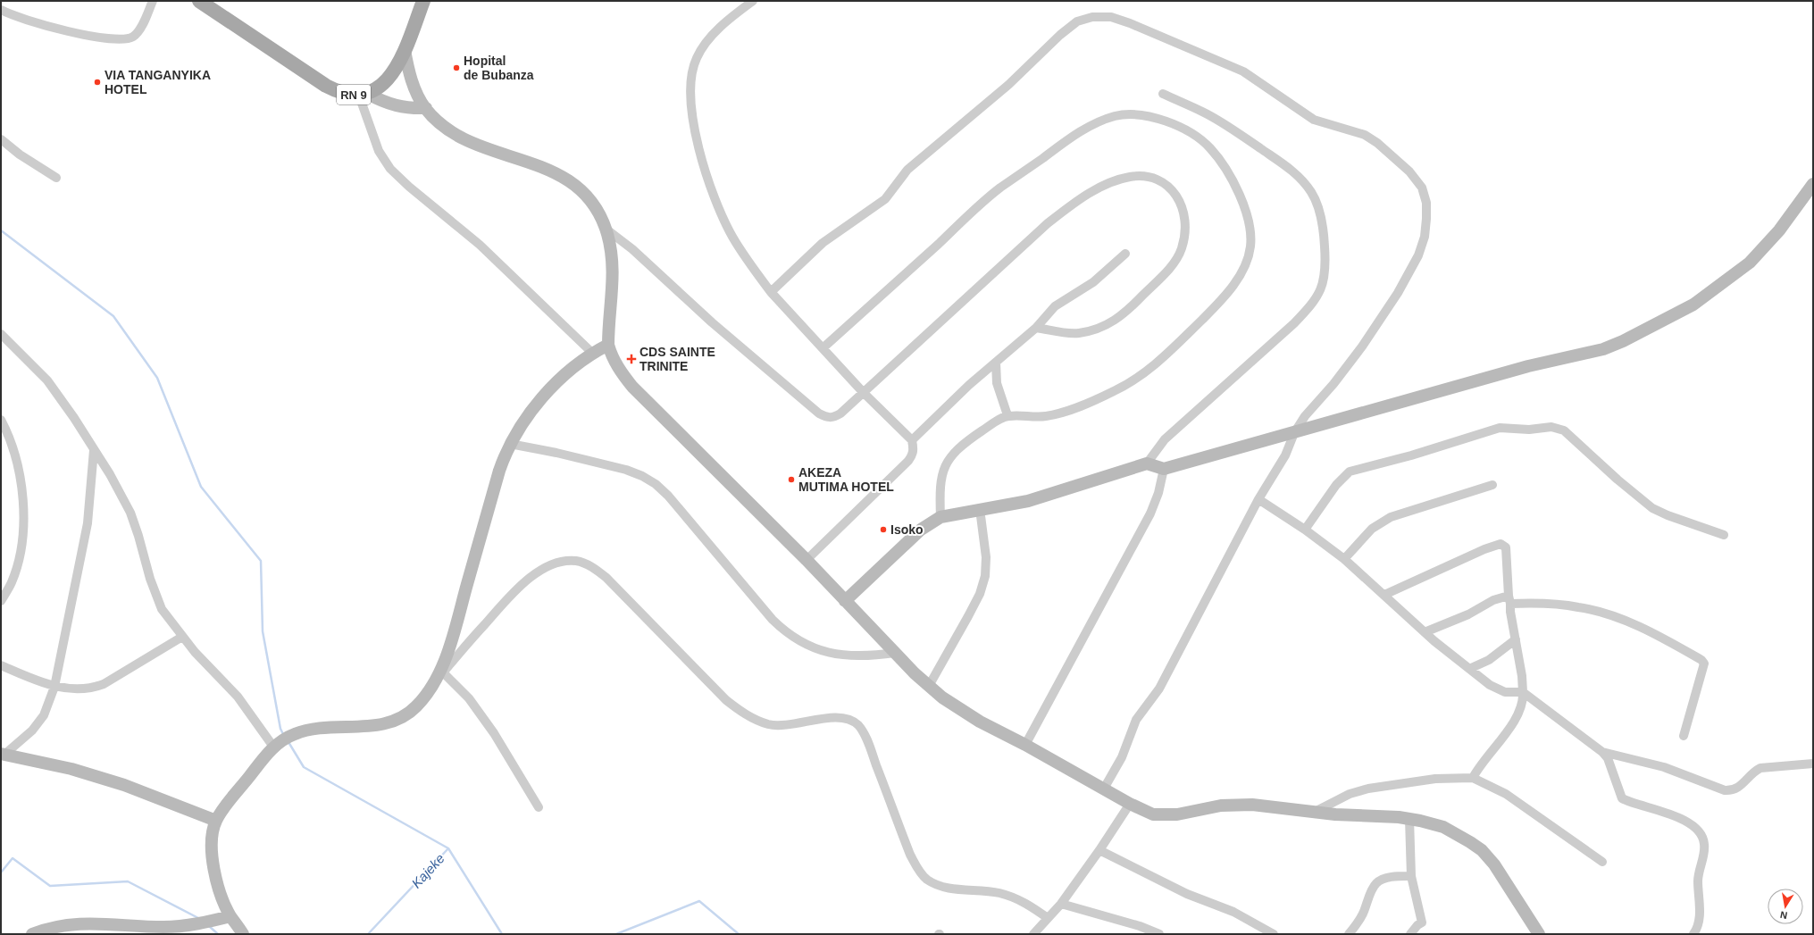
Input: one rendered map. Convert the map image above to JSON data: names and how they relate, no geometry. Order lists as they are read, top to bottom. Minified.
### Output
{"streets":{"main road":["RN 9"]},"water":["Kajeke"],"places":{"other":["Hopital de Bubanza","VIA TANGANYIKA HOTEL","AKEZA MUTIMA HOTEL","Isoko"],"health":["CDS SAINTE TRINITE"]},"north":"bottom"}
